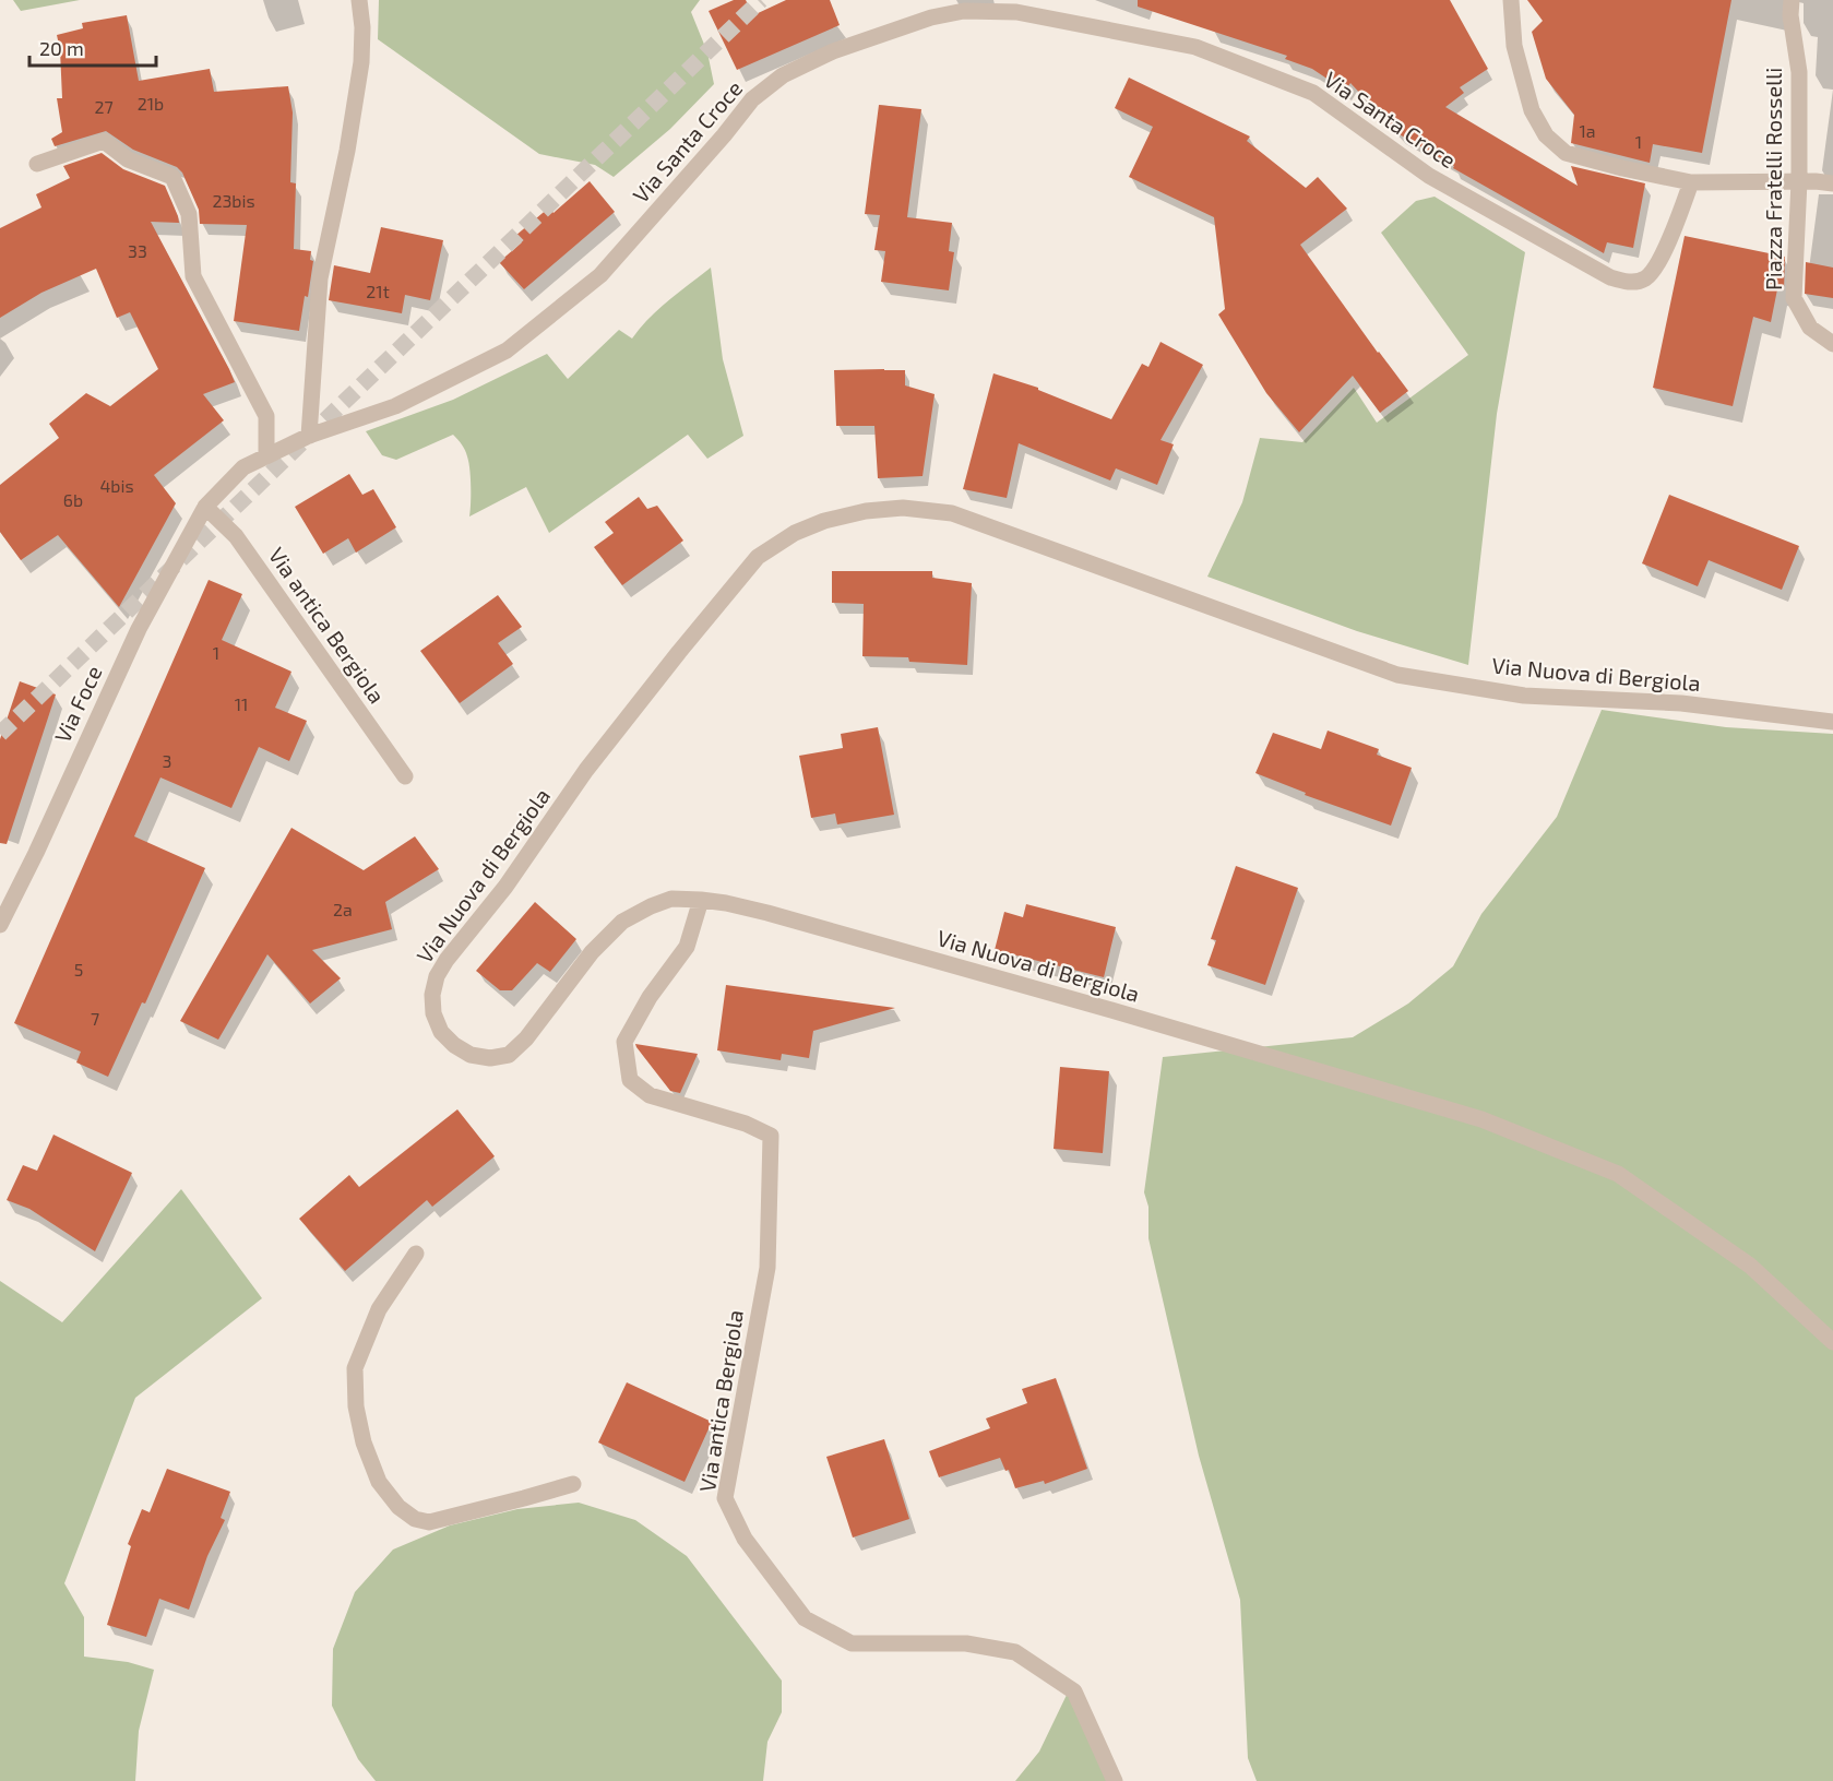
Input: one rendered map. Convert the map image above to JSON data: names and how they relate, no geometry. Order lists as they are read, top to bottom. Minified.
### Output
{"streets":{"street":["Via Santa Croce","Piazza Fratelli Rosselli","Via antica Bergiola","Via Nuova di Bergiola","Via Foce"]},"crossings":[["Via Santa Croce","Via antica Bergiola"],["Via Santa Croce","Via Foce"],["Via antica Bergiola","Via Nuova di Bergiola"],["Via antica Bergiola","Via Foce"]],"house_numbers":["21b","27","1a","1","23bis","33","21t","4bis","6b","1","11","3","2a","5","7"],"scale_bar":"20 m"}
